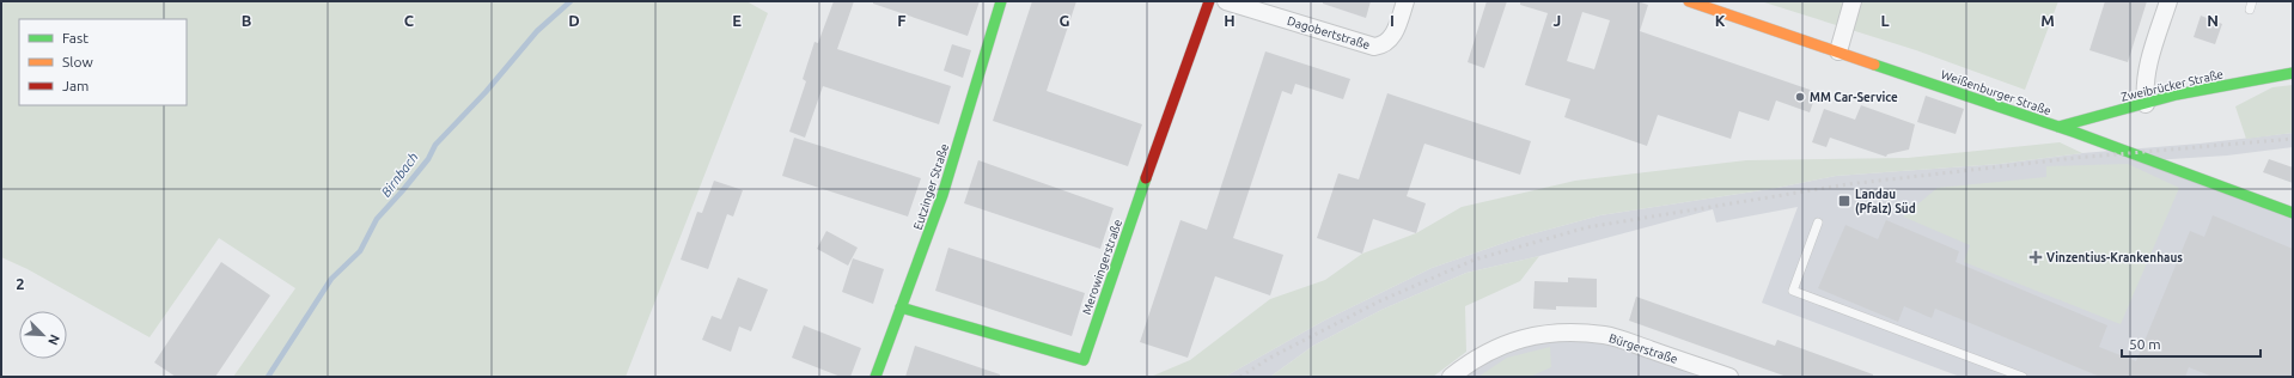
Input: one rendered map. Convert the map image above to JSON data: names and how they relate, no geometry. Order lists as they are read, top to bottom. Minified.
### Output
{"streets":{"street":["Dagobertstraße","Zweibrücker Straße","Weißenburger Straße","Eutzinger Straße","Merowingerstraße","Bürgerstraße"]},"crossings":[["Zweibrücker Straße","Weißenburger Straße"],["Eutzinger Straße","Merowingerstraße"]],"water":["Birnbach"],"places":{"other":["MM Car-Service"],"transit":["Landau (Pfalz) Süd"],"health":["Vinzentius-Krankenhaus"]},"legend":["Fast","Slow","Jam"],"scale_bar":"50 m","north":"bottom right","grid":{"columns":["B","C","D","E","F","G","H","I","J","K","L","M","N"],"rows":["2"]}}
